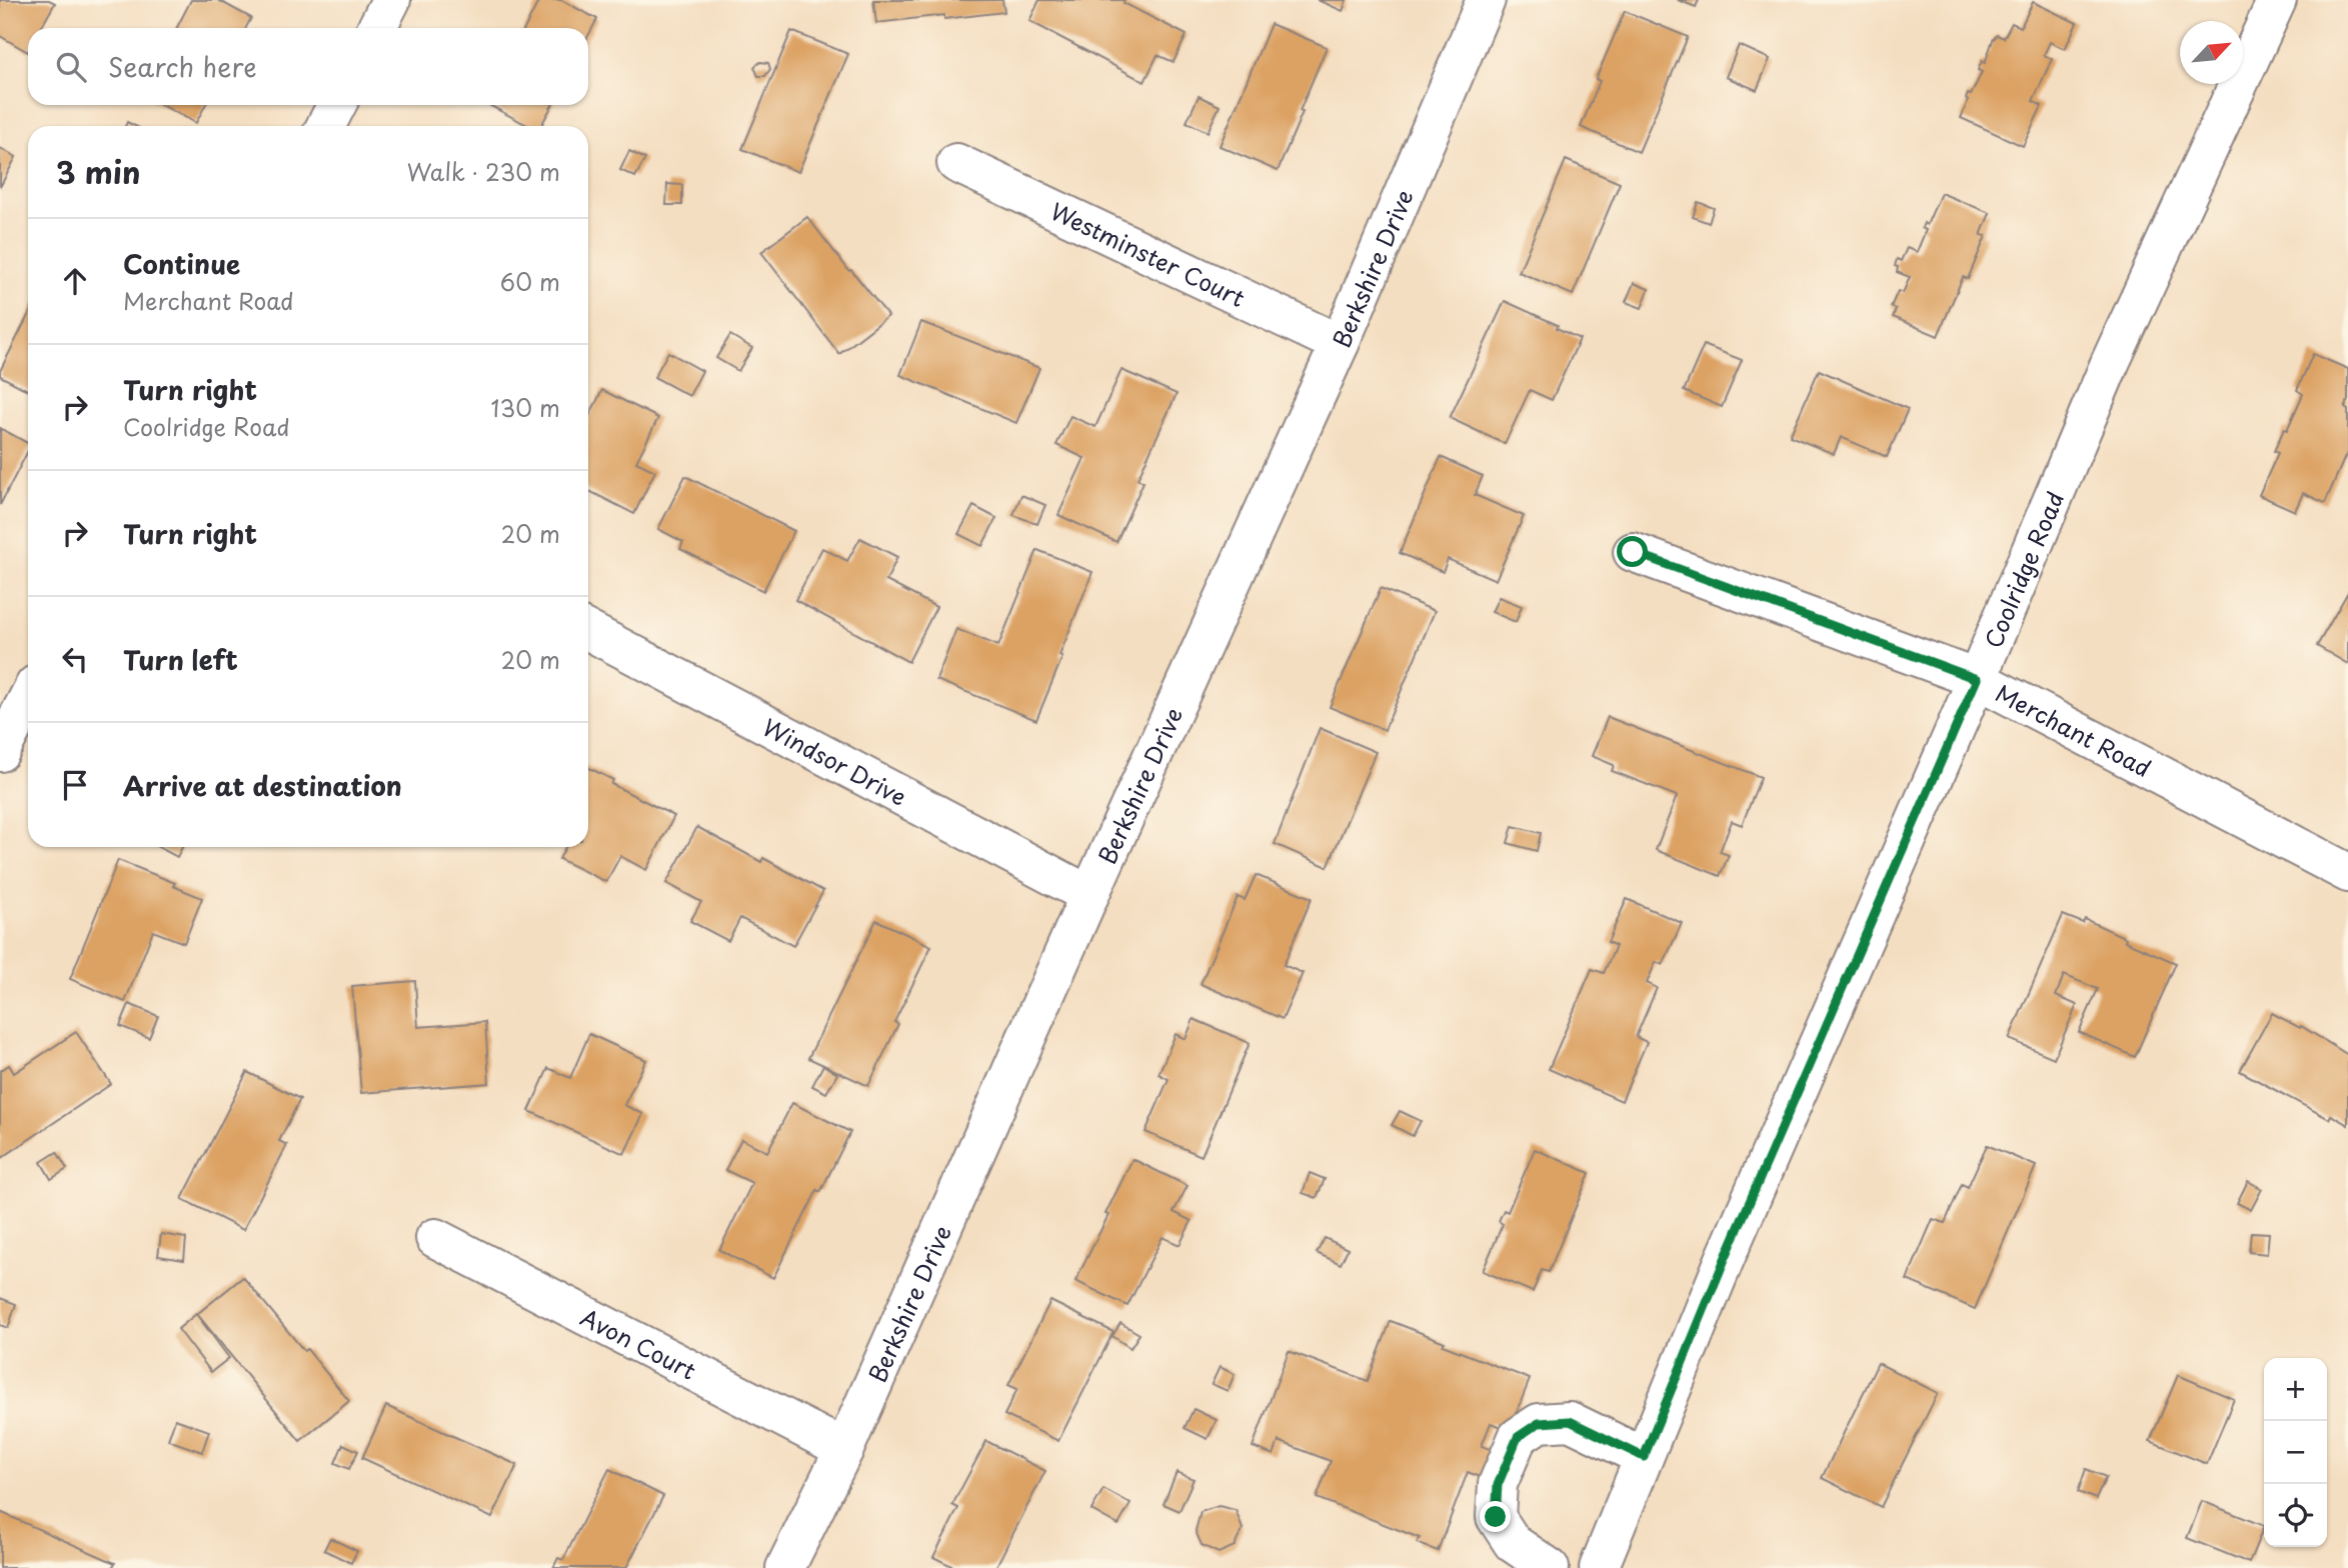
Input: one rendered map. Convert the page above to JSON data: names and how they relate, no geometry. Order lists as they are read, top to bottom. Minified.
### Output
{"streets":{"street":["Westminster Court","Berkshire Drive","Coolridge Road","Merchant Road","Windsor Drive","Avon Court"]},"crossings":[["Westminster Court","Berkshire Drive"],["Berkshire Drive","Windsor Drive"],["Berkshire Drive","Avon Court"],["Coolridge Road","Merchant Road"]],"north":"top right","page":{"search":"Search here","heading":["3 min","Walk · 230 m"],"list":[["Continue","Merchant Road","60 m"],["Turn right","Coolridge Road","130 m"],["Turn right","20 m"],["Turn left","20 m"],"Arrive at destination"],"map_buttons":["+","−"]}}
